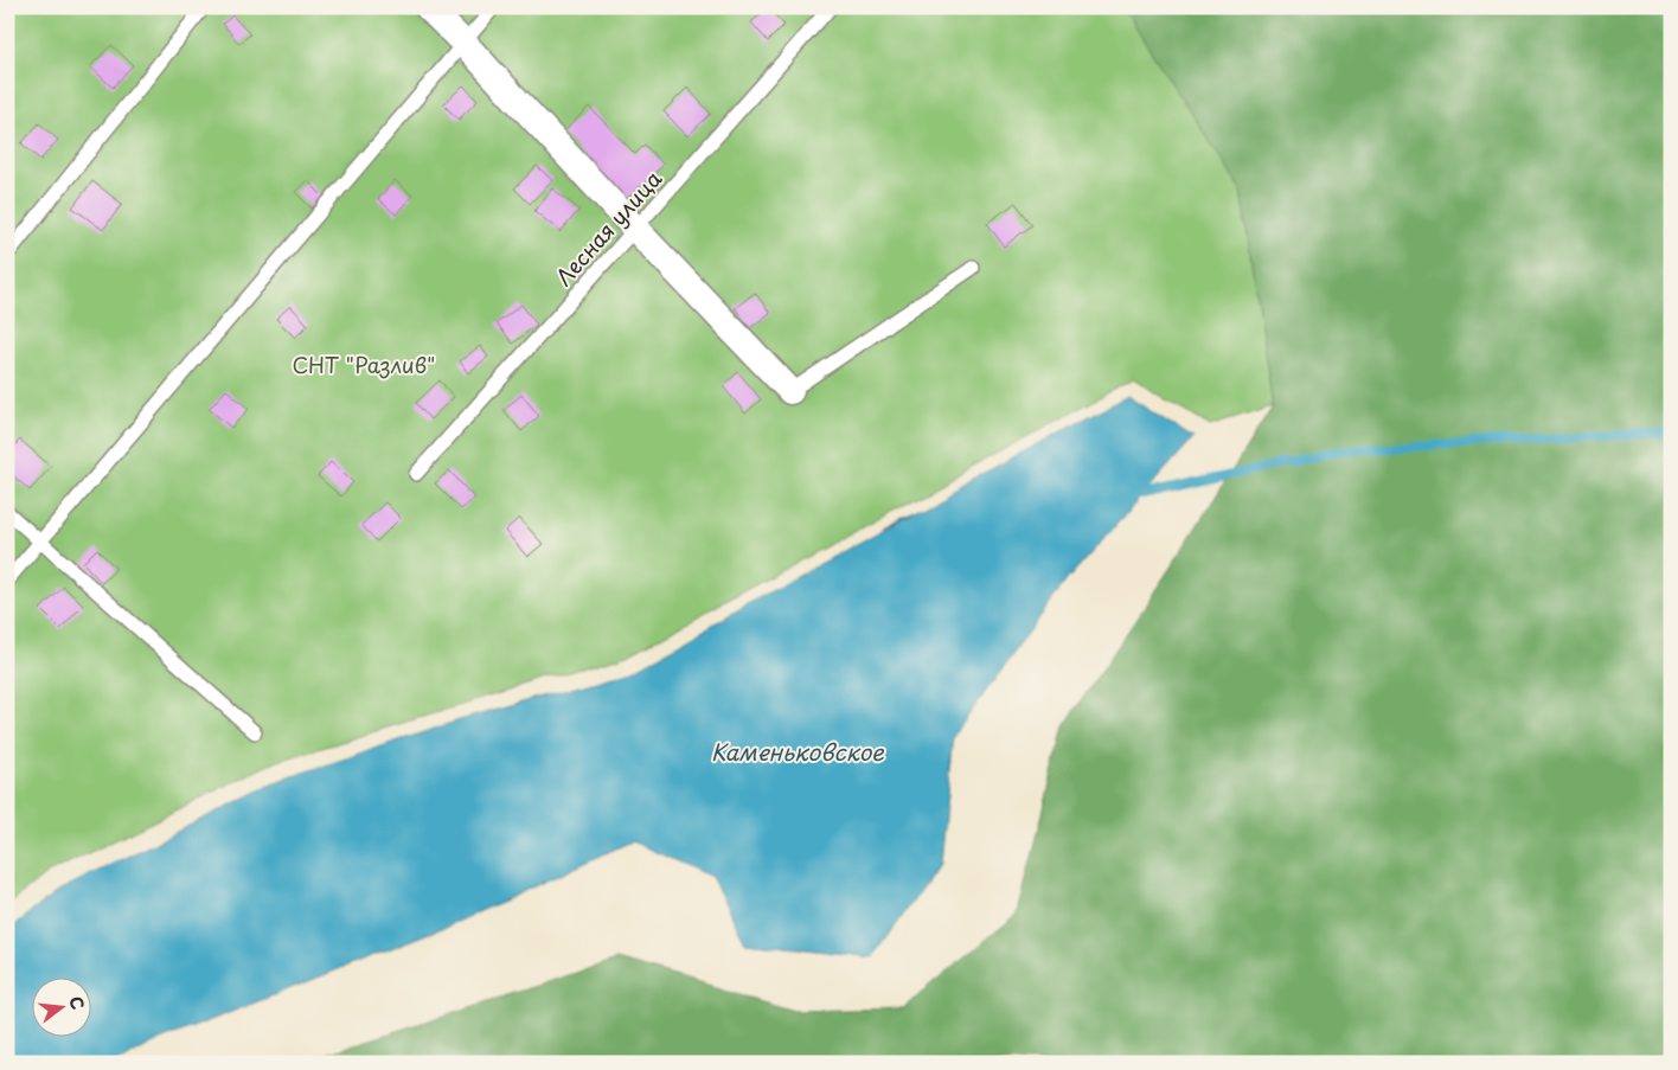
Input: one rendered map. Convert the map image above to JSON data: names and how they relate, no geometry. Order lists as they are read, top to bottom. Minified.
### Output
{"streets":{"lane":["Лесная улица"]},"water":["Каменьковское"],"parks":["СНТ \"Разлив\""],"north":"right"}
